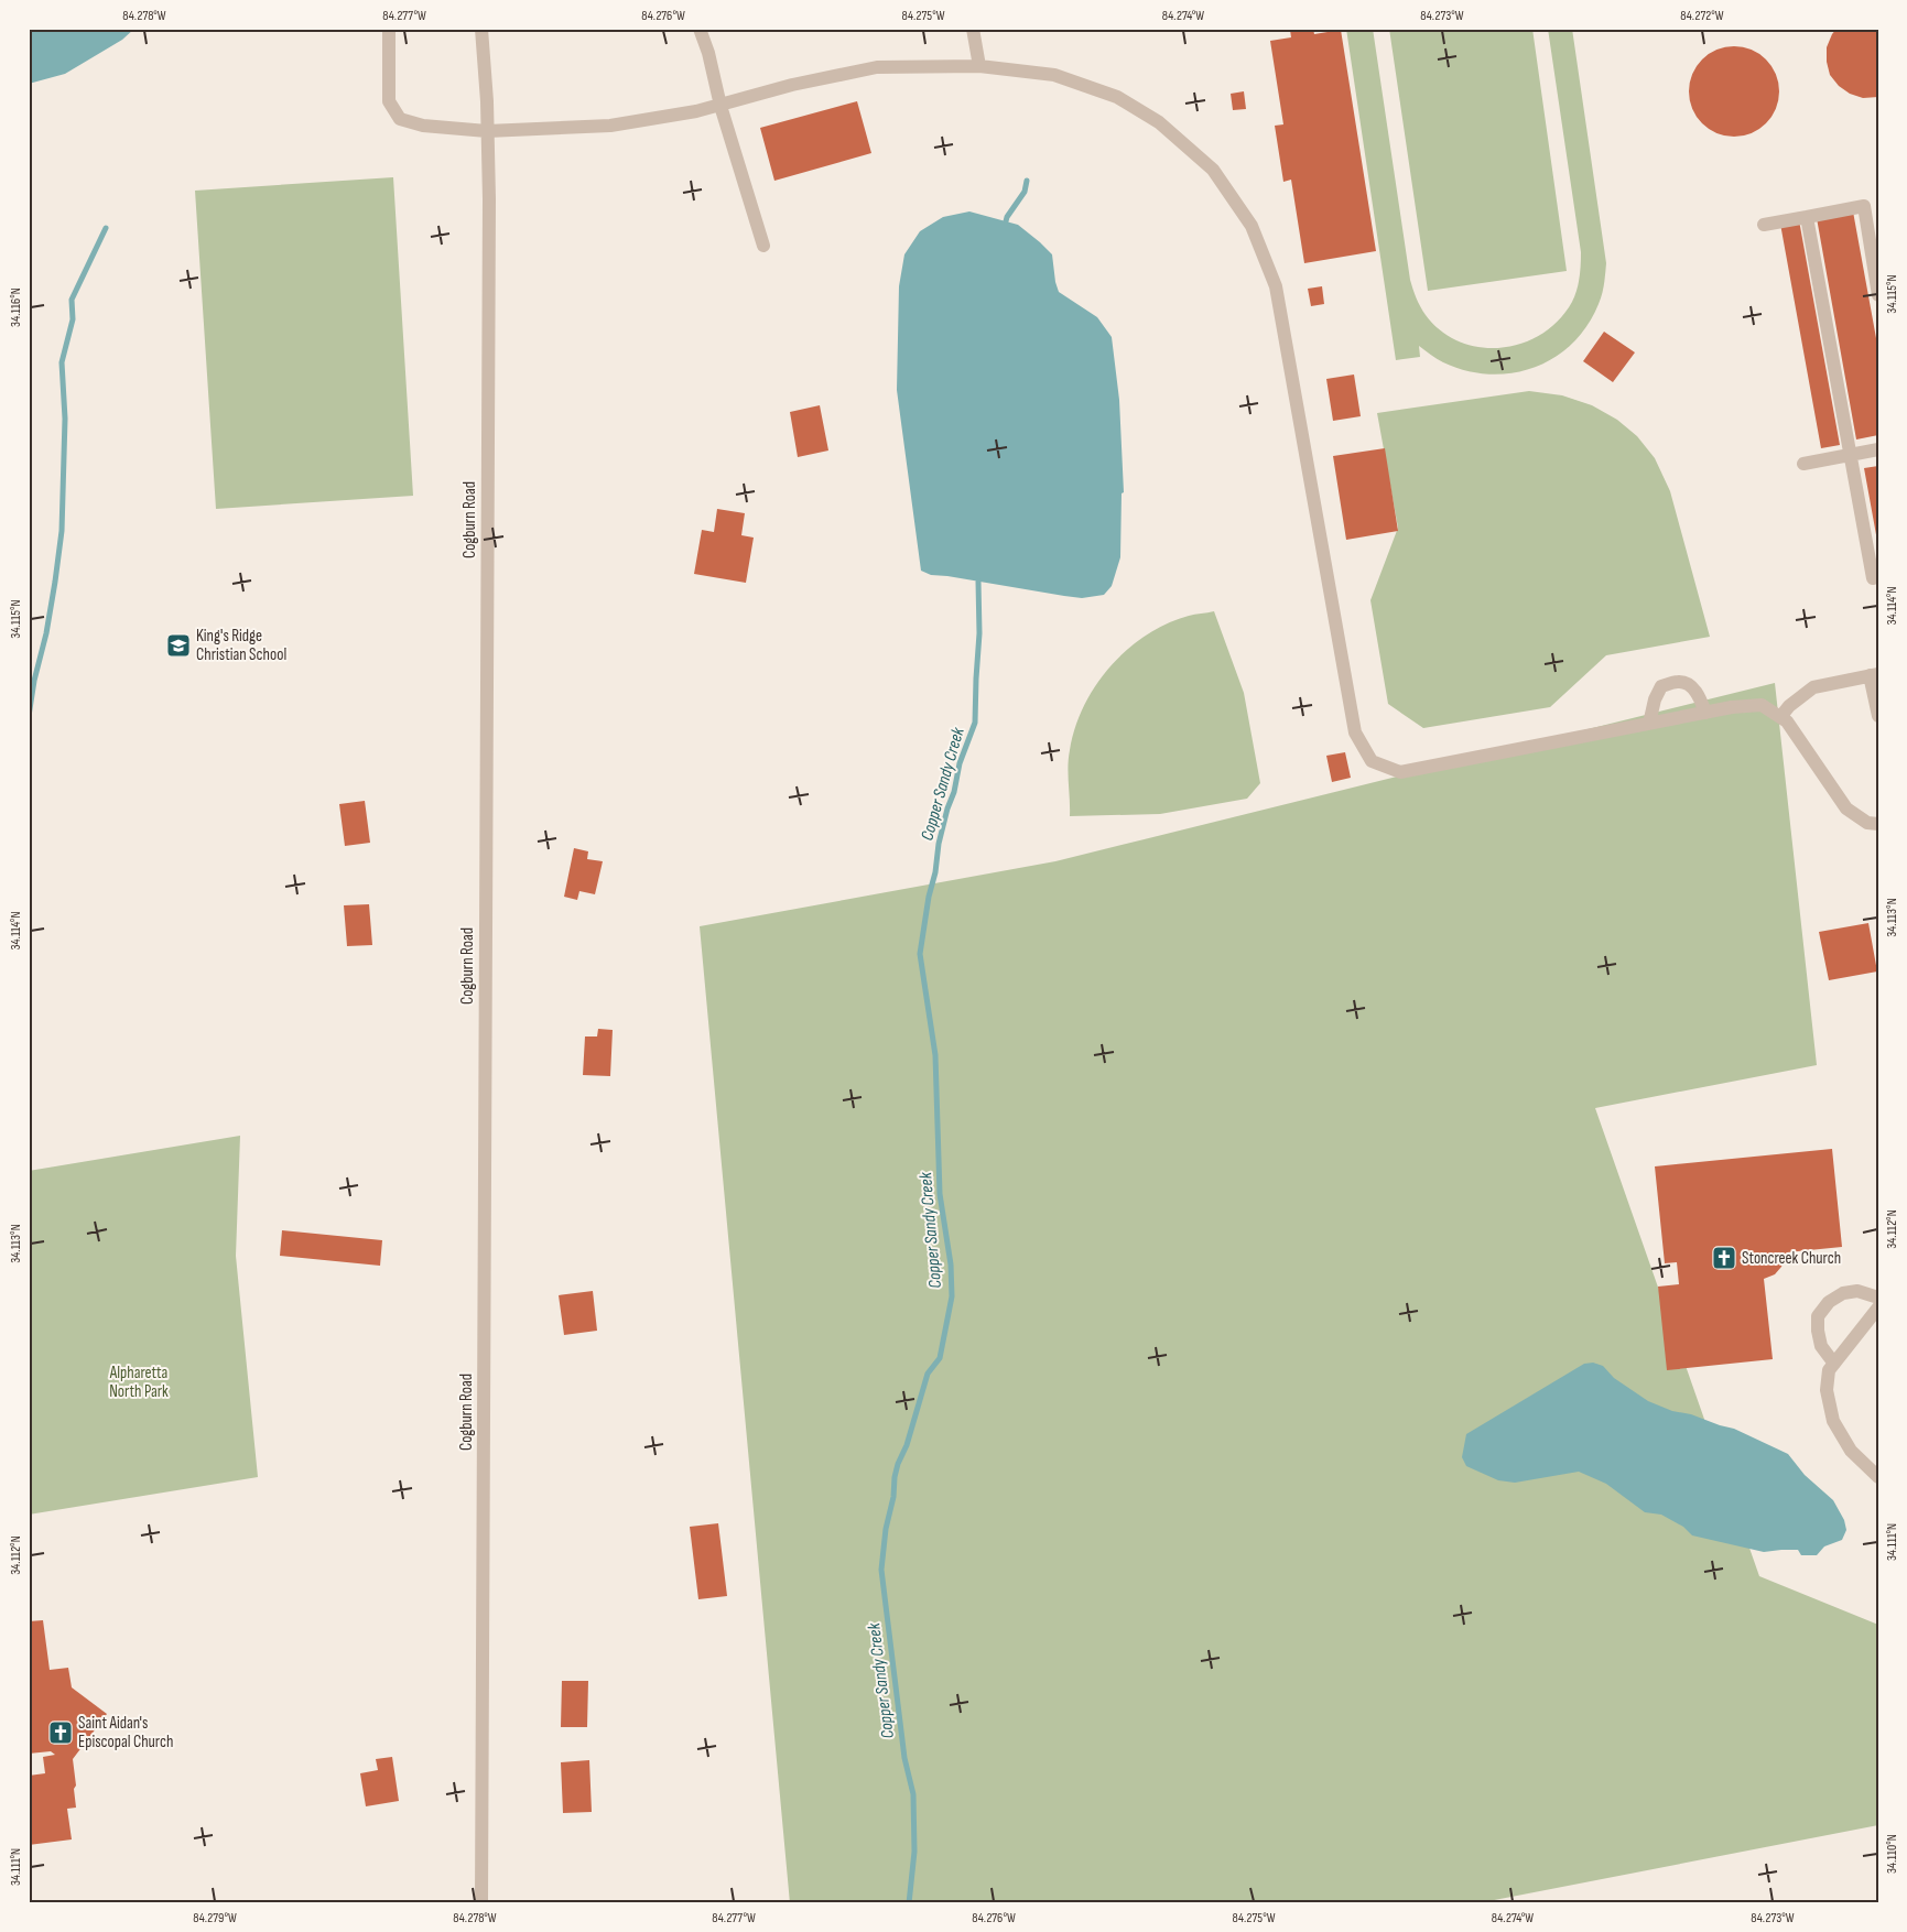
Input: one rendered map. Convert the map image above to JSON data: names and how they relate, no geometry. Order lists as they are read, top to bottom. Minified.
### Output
{"streets":{"street":["Cogburn Road"]},"water":["Copper Sandy Creek"],"parks":["Alpharetta North Park"],"places":{"school or university":["King's Ridge Christian School"],"church":["Stoncreek Church","Saint Aidan's Episcopal Church"]},"coordinates":["84.278°W","84.277°W","84.276°W","84.275°W","84.274°W","84.273°W","84.272°W","34.115°N","34.116°N","34.114°N","34.113°N","34.112°N","34.111°N","34.110°N","84.279°W"]}
